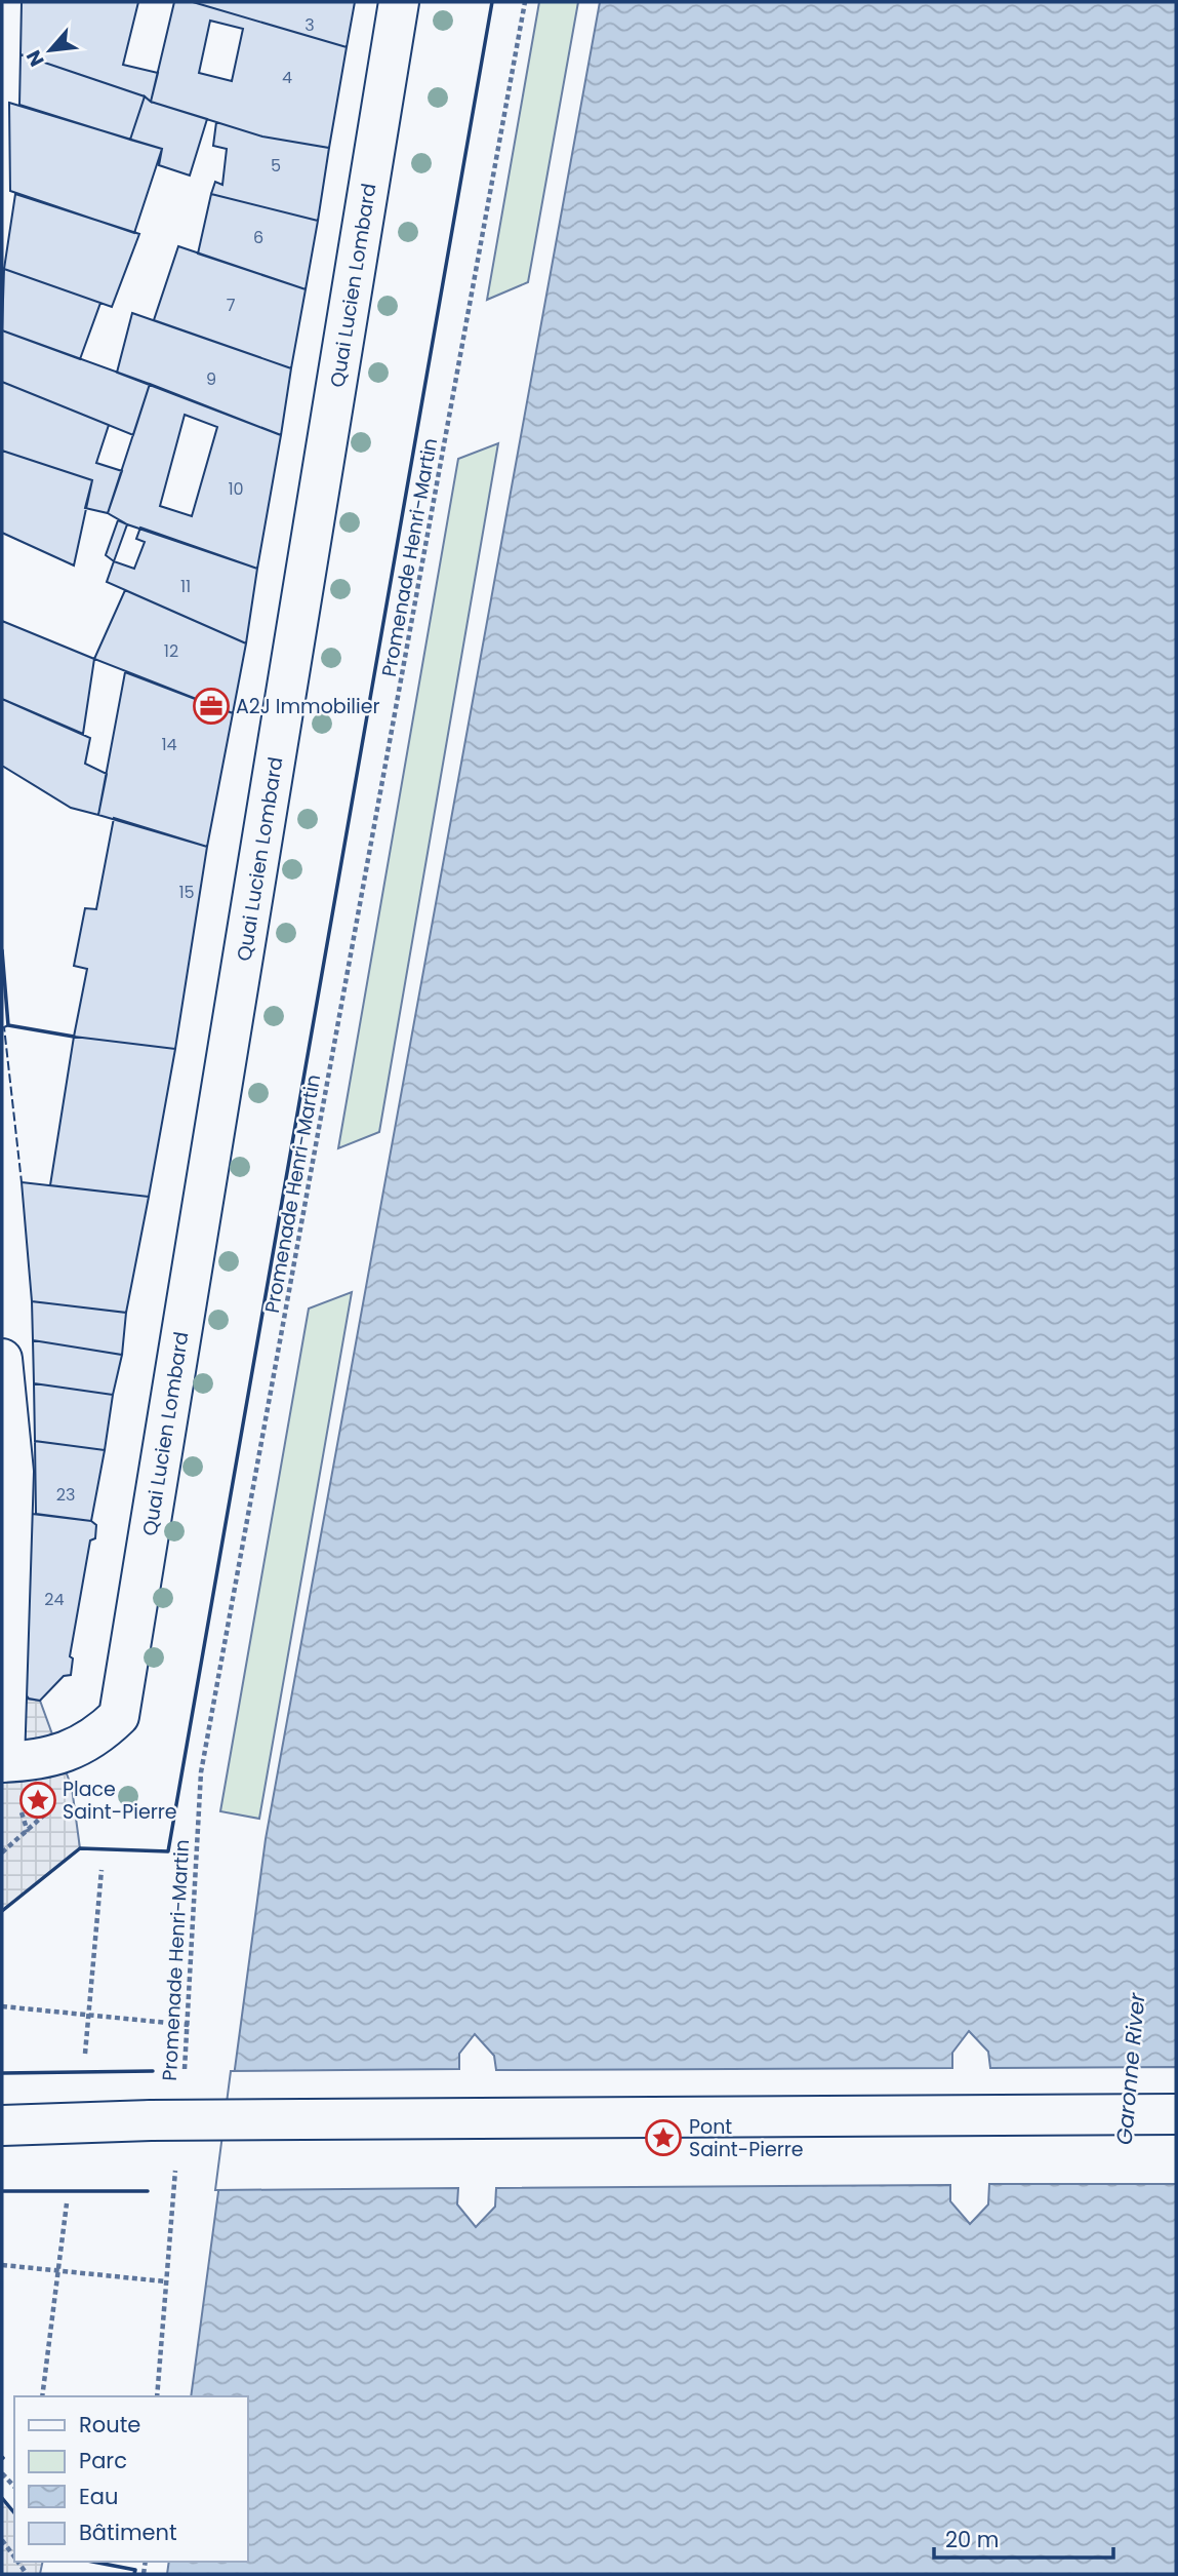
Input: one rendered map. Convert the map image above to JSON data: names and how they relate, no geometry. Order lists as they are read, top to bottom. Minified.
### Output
{"streets":{"street":["Quai Lucien Lombard"],"path":["Promenade Henri-Martin"]},"water":["Garonne River"],"places":{"office":["A2J Immobilier"],"place":["Place Saint-Pierre","Pont Saint-Pierre"]},"house_numbers":["3","4","5","6","7","9","10","11","12","14","15","23","24"],"legend":["Route","Parc","Eau","Bâtiment"],"scale_bar":"20 m","north":"bottom left"}
